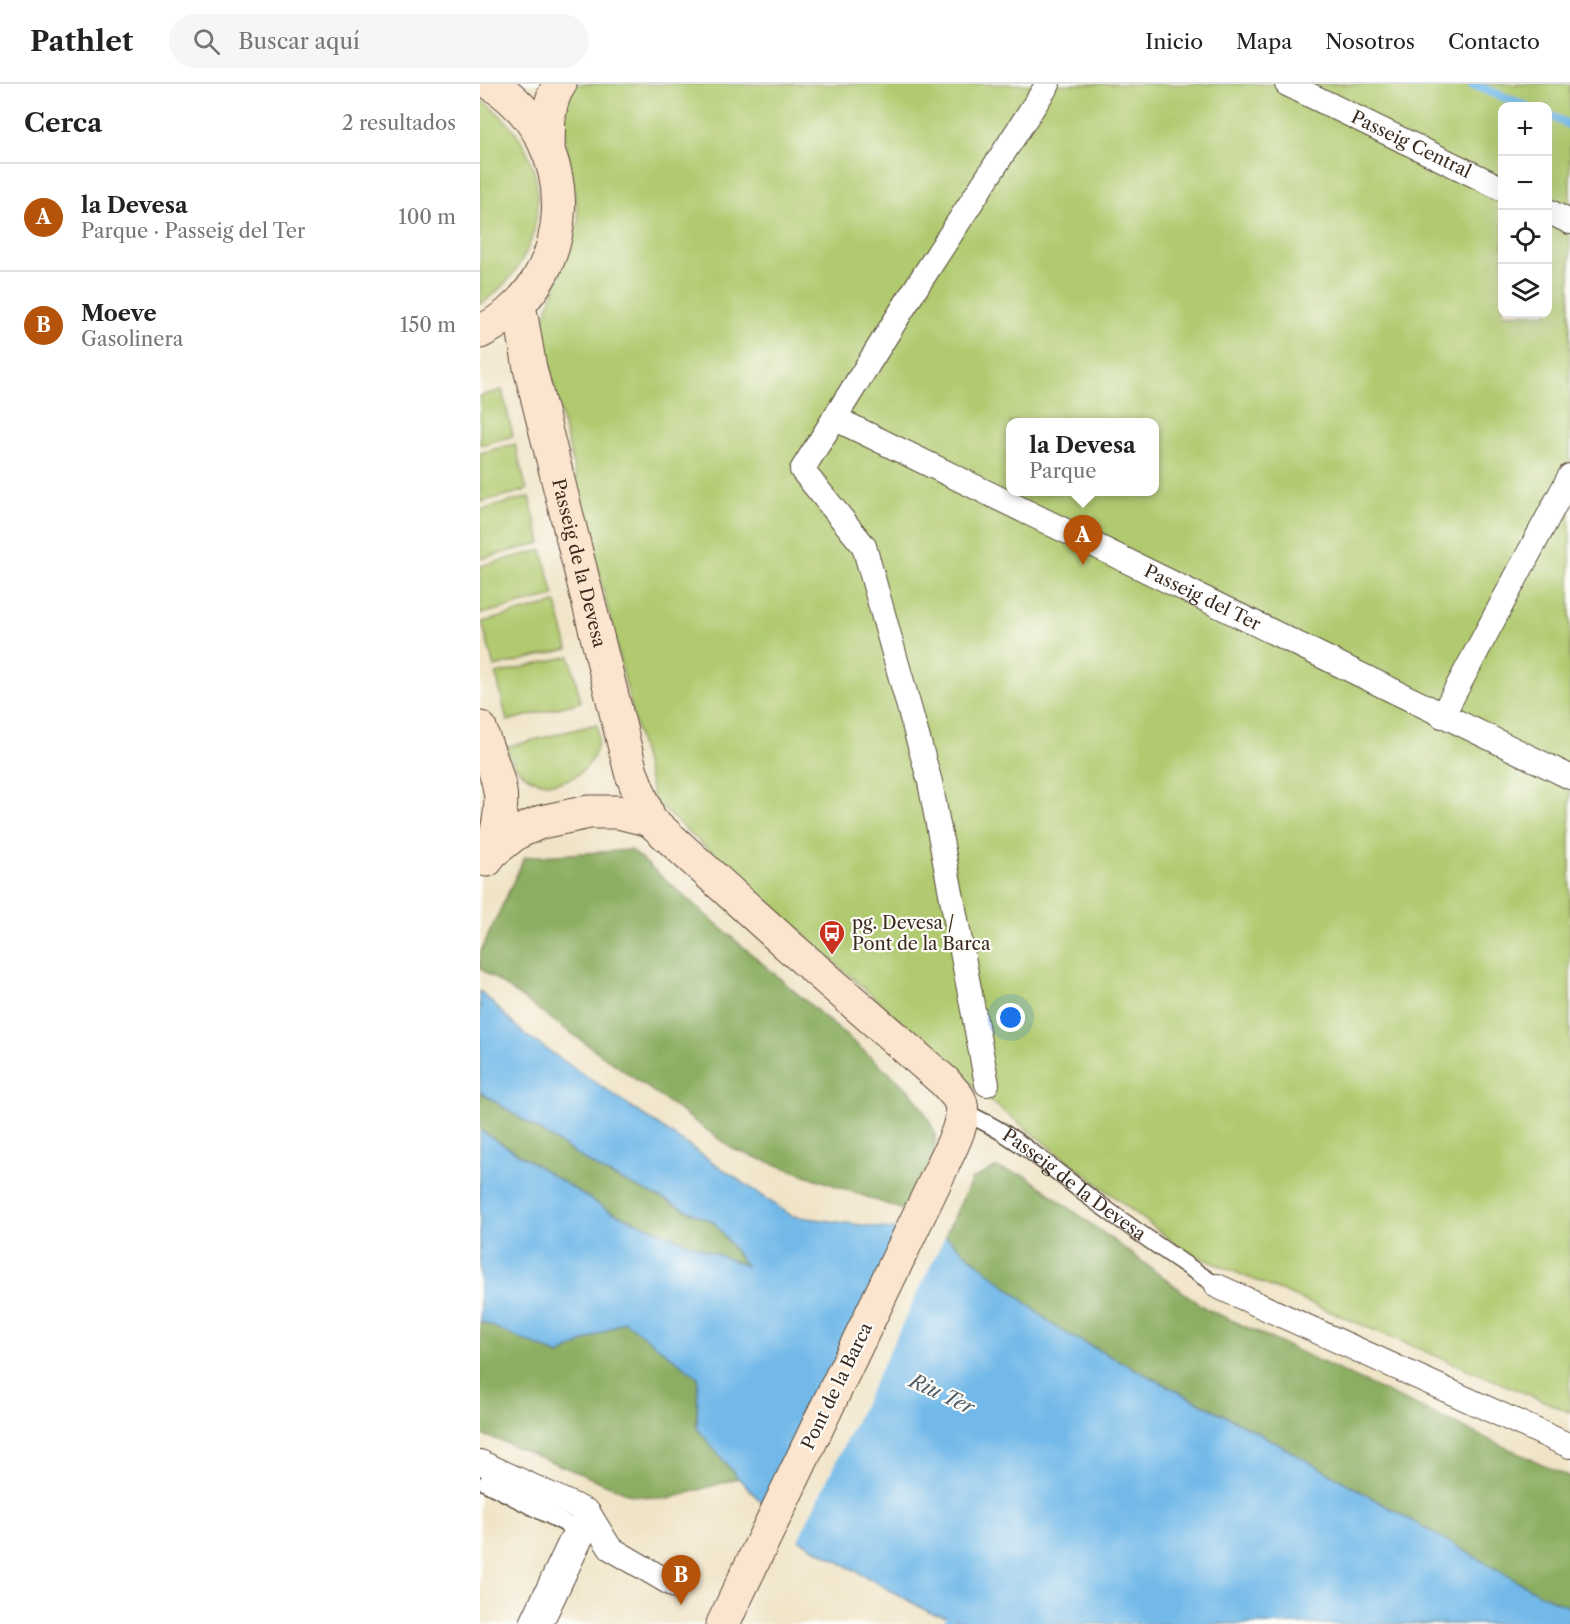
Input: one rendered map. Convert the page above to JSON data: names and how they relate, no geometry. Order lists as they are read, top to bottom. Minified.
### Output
{"streets":{"main road":["Passeig de la Devesa","Pont de la Barca"],"street":["Passeig Central","Passeig del Ter"]},"crossings":[["Passeig de la Devesa","Pont de la Barca"]],"water":["Riu Ter"],"places":{"bus stop":["pg. Devesa / Pont de la Barca"]},"page":{"header":"Pathlet","search":"Buscar aquí","nav":["Inicio","Mapa","Nosotros","Contacto"],"heading":["Cerca","2 resultados"],"map_buttons":["+","−"],"list":[{"mark":"A","name":"la Devesa","note":"Parque · Passeig del Ter","value":"100 m"},{"mark":"B","name":"Moeve","note":"Gasolinera","value":"150 m"}],"popup":["la Devesa","Parque"],"pins":["A","B"]}}
